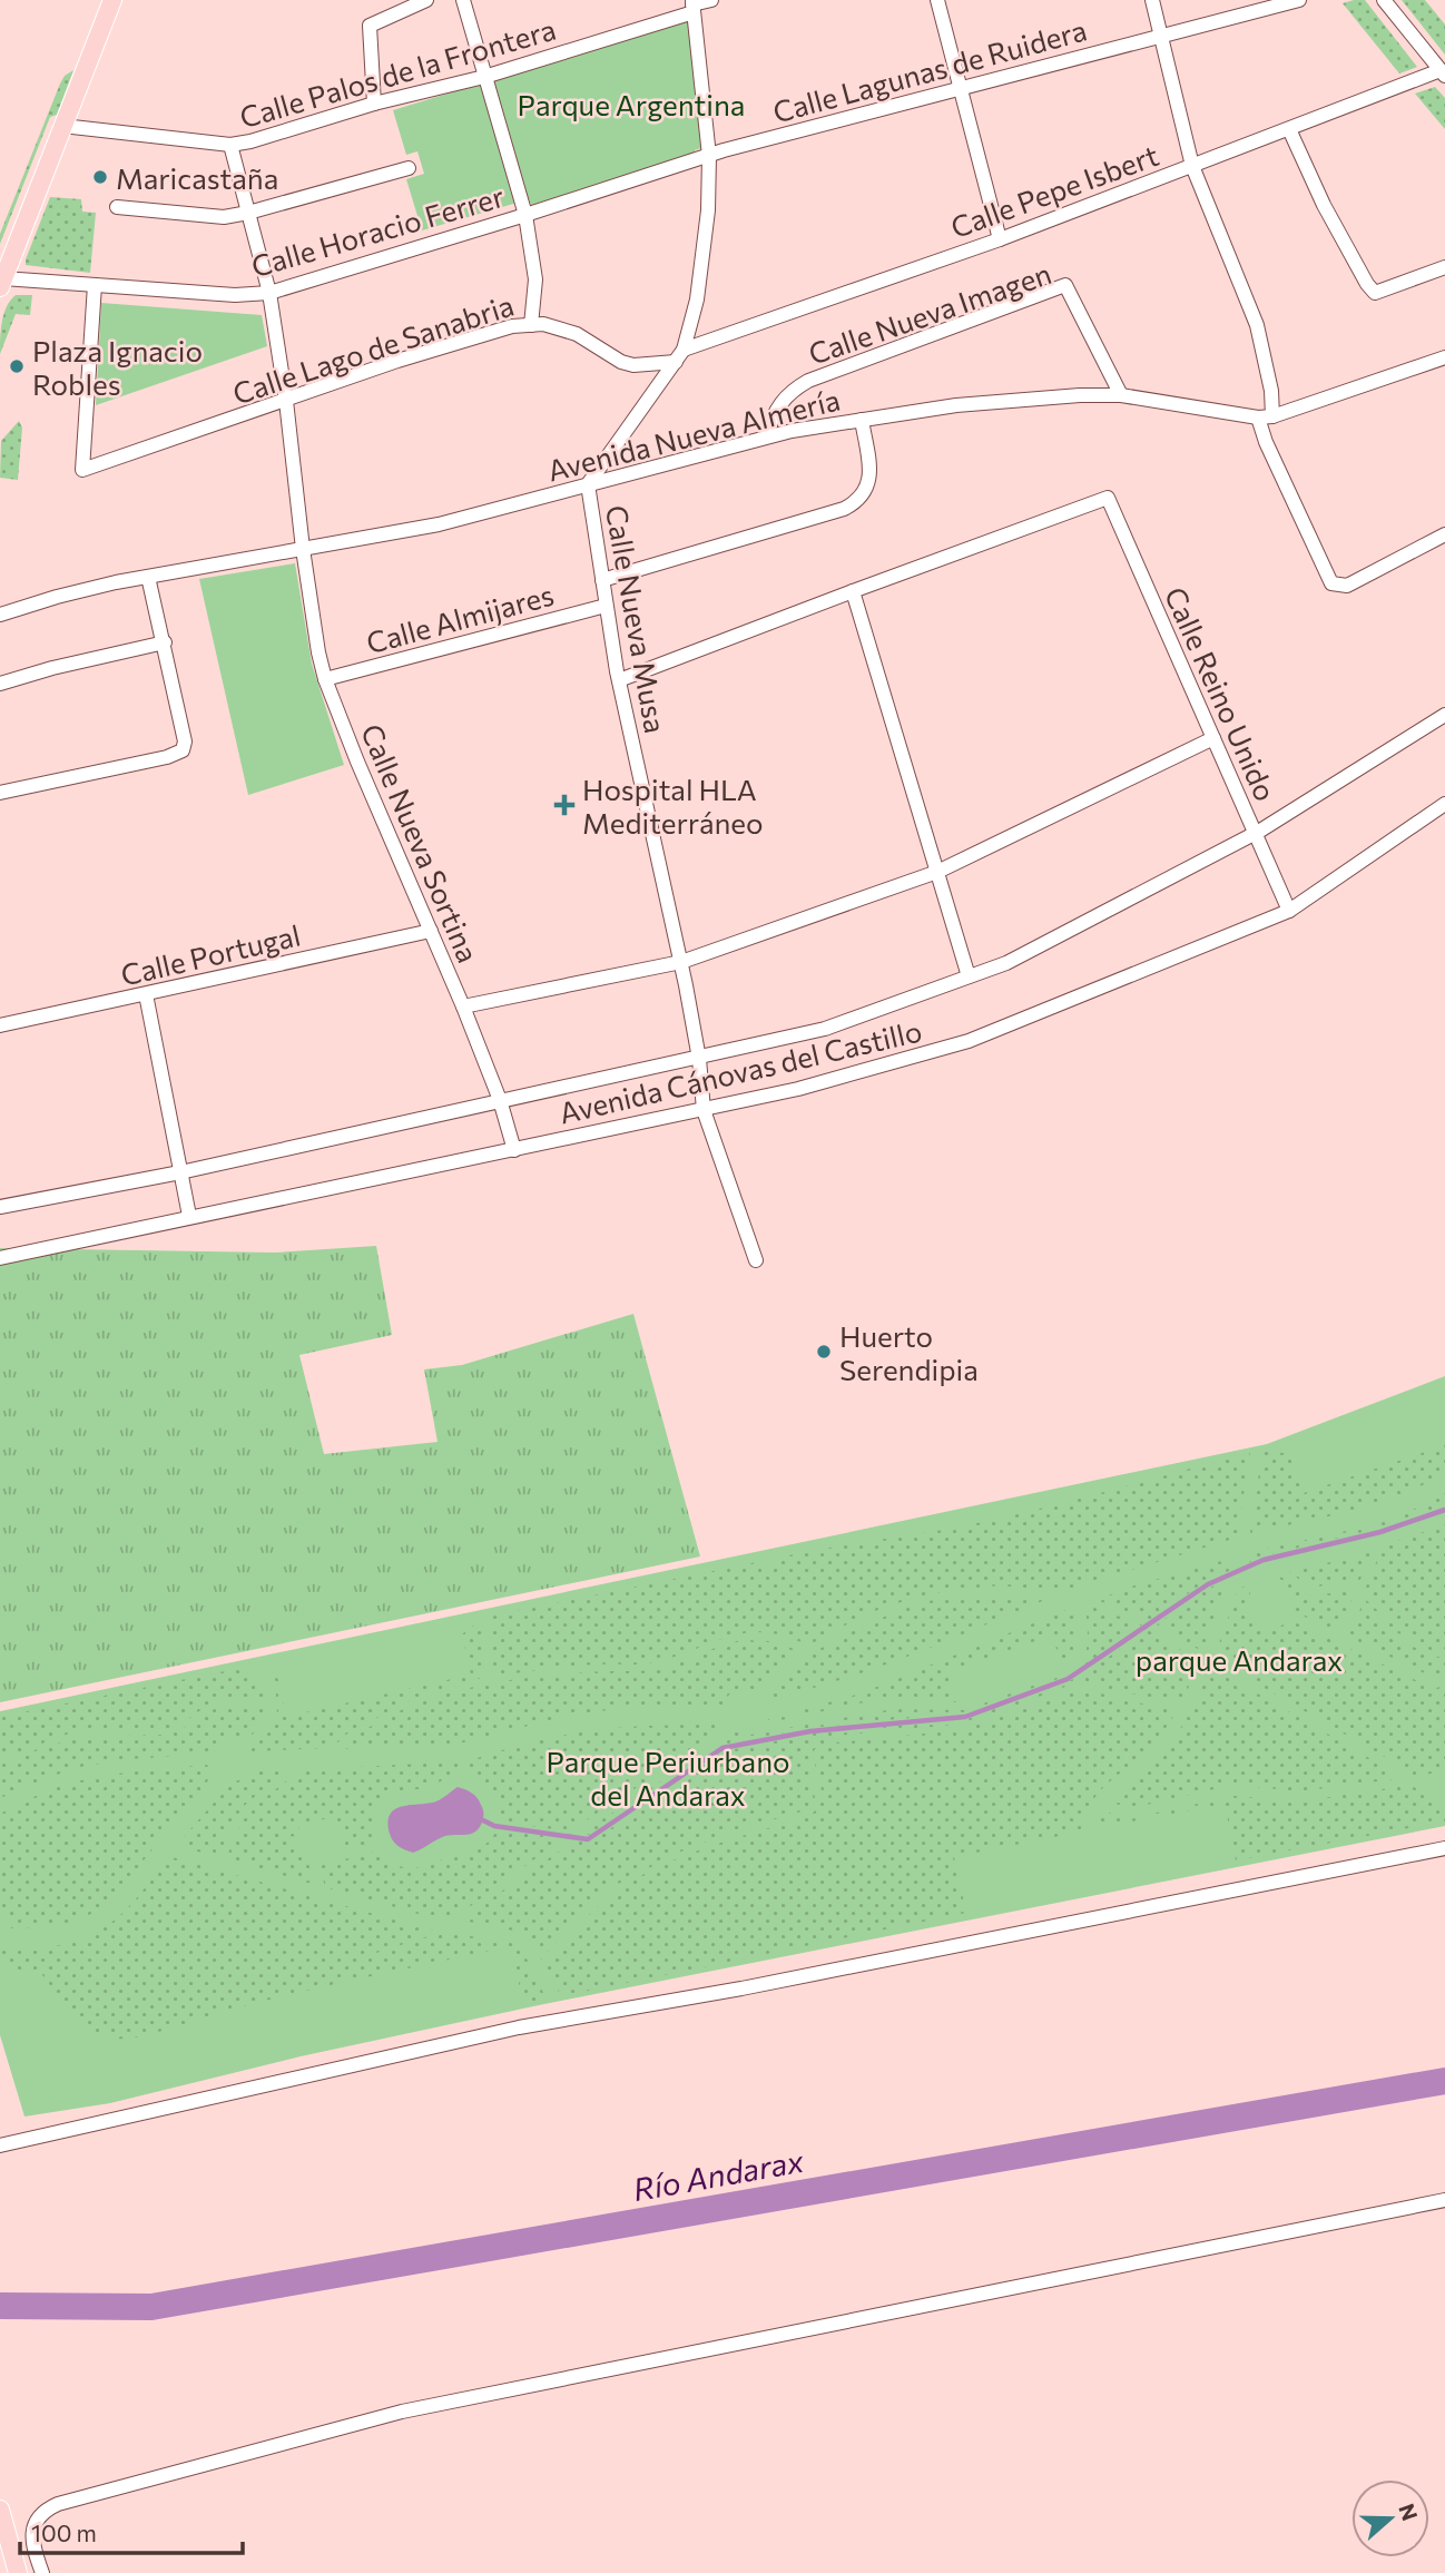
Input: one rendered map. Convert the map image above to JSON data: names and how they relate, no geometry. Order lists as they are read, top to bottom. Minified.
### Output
{"streets":{"street":["Calle Lagunas de Ruidera","Calle Palos de la Frontera","Calle Pepe Isbert","Calle Horacio Ferrer","Calle Nueva Imagen","Calle Lago de Sanabria","Avenida Nueva Almería","Calle Almijares","Calle Nueva Musa","Calle Reino Unido","Calle Nueva Sortina","Calle Portugal","Avenida Cánovas del Castillo"]},"crossings":[["Calle Lagunas de Ruidera","Calle Horacio Ferrer"],["Calle Palos de la Frontera","Calle Nueva Sortina"],["Calle Pepe Isbert","Calle Lago de Sanabria"],["Calle Horacio Ferrer","Calle Lago de Sanabria"],["Calle Horacio Ferrer","Calle Nueva Sortina"],["Calle Nueva Imagen","Avenida Nueva Almería"],["Calle Lago de Sanabria","Calle Nueva Sortina"],["Avenida Nueva Almería","Calle Nueva Musa"],["Avenida Nueva Almería","Calle Nueva Sortina"],["Calle Almijares","Calle Nueva Musa"],["Calle Almijares","Calle Nueva Sortina"],["Calle Nueva Musa","Avenida Cánovas del Castillo"],["Calle Reino Unido","Avenida Cánovas del Castillo"],["Calle Nueva Sortina","Calle Portugal"],["Calle Nueva Sortina","Avenida Cánovas del Castillo"]],"water":["Río Andarax"],"parks":["Parque Argentina","parque Andarax","Parque Periurbano del Andarax"],"places":{"other":["Maricastaña","Plaza Ignacio Robles","Huerto Serendipia"],"health":["Hospital HLA Mediterráneo"]},"scale_bar":"100 m","north":"right"}
